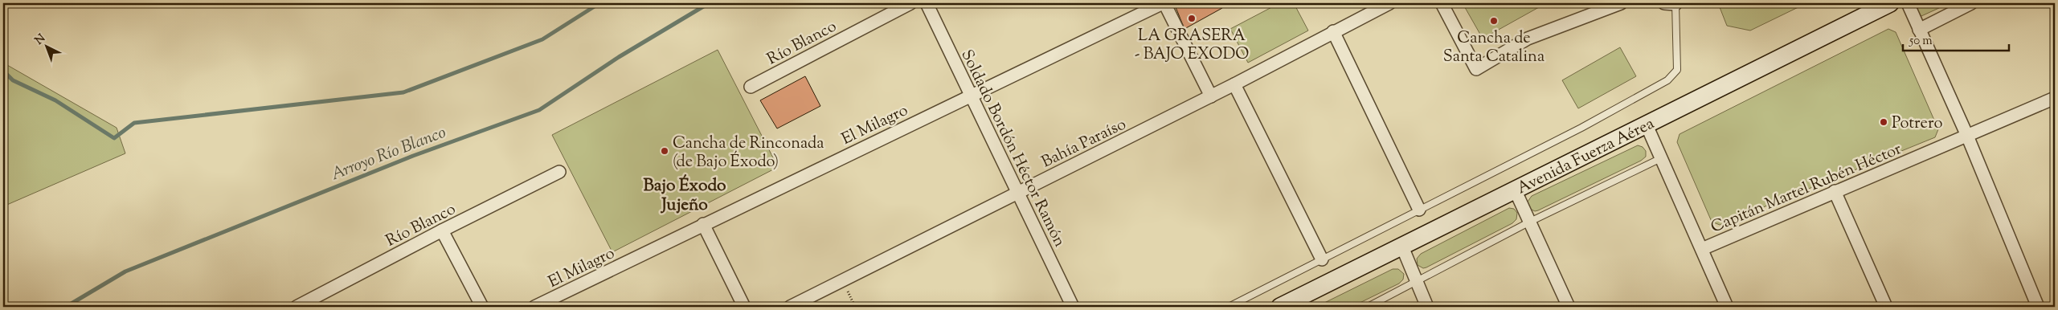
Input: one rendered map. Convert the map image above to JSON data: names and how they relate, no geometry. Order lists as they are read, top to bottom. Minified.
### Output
{"streets":{"main road":["Avenida Fuerza Aérea"],"street":["Río Blanco","El Milagro","Bahía Paraíso","Soldado Bordón Héctor Ramón","Capitán Martel Rubén Héctor"]},"crossings":[["El Milagro","Soldado Bordón Héctor Ramón"],["Bahía Paraíso","Soldado Bordón Héctor Ramón"]],"districts":["Bajo Éxodo Jujeño"],"water":["Arroyo Río Blanco"],"places":["LA GRASERA - BAJO EXODO","Cancha de Santa Catalina","Potrero","Cancha de Rinconada (de Bajo Éxodo)"],"scale_bar":"50 m","north":"top left"}
